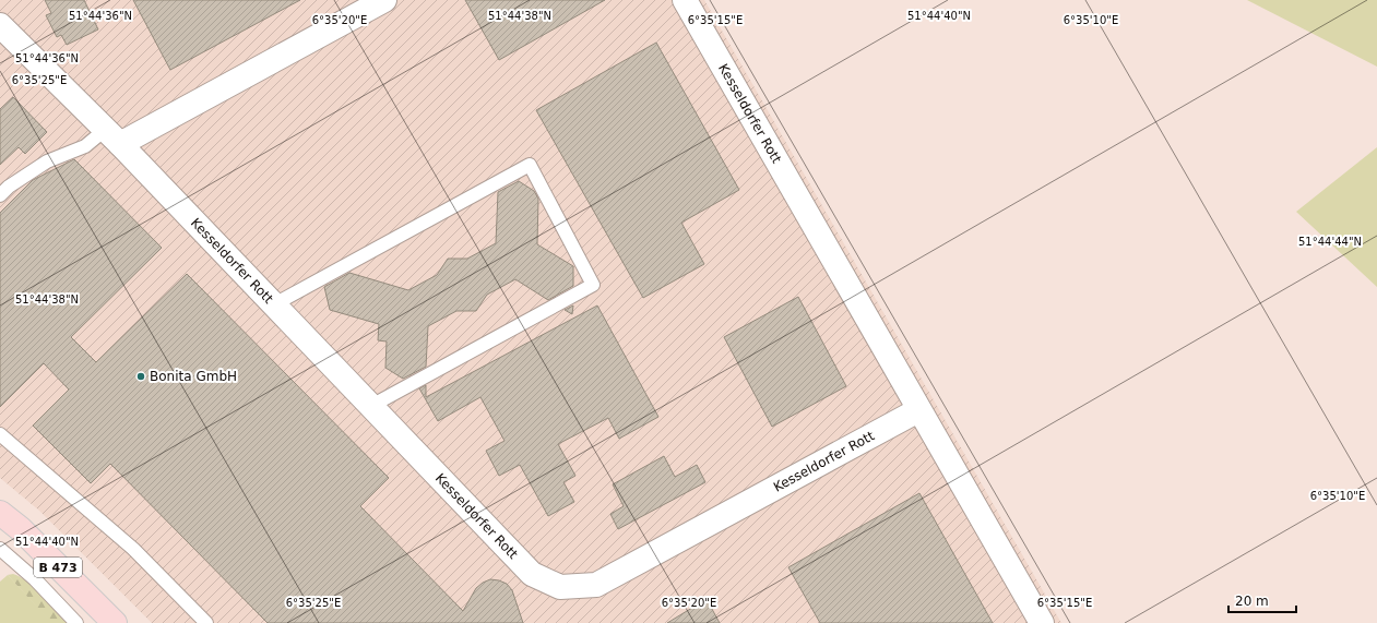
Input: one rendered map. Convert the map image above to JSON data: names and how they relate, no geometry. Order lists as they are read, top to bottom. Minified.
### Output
{"streets":{"main road":["B 473"],"street":["Kesseldorfer Rott"]},"places":["Bonita GmbH"],"scale_bar":"20 m","coordinates":["51°44'36\"N","51°44'38\"N","51°44'40\"N","6°35'20\"E","6°35'15\"E","6°35'10\"E","6°35'25\"E","51°44'44\"N"]}
